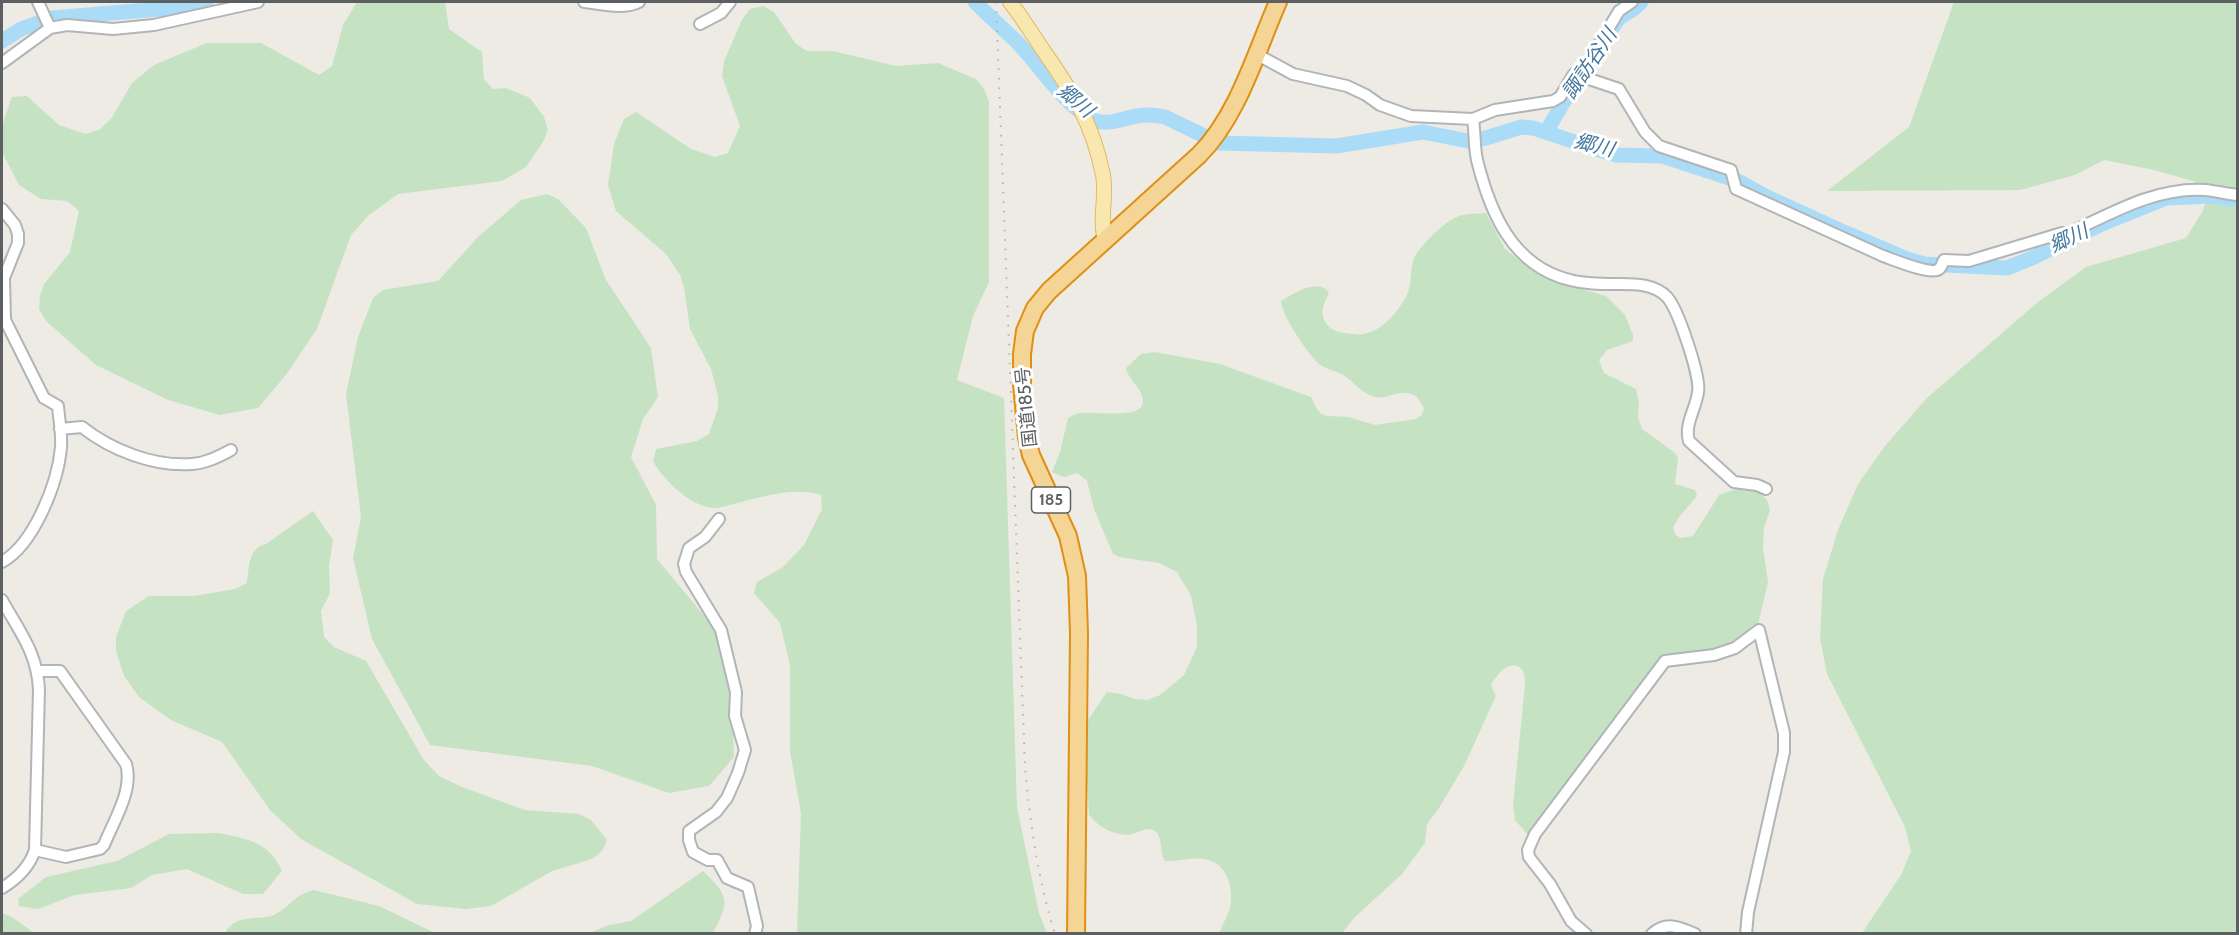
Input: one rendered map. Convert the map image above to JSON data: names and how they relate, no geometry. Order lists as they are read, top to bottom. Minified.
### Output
{"streets":{"highway":["国道185号","185"]},"water":["諏訪谷川","郷川"]}
